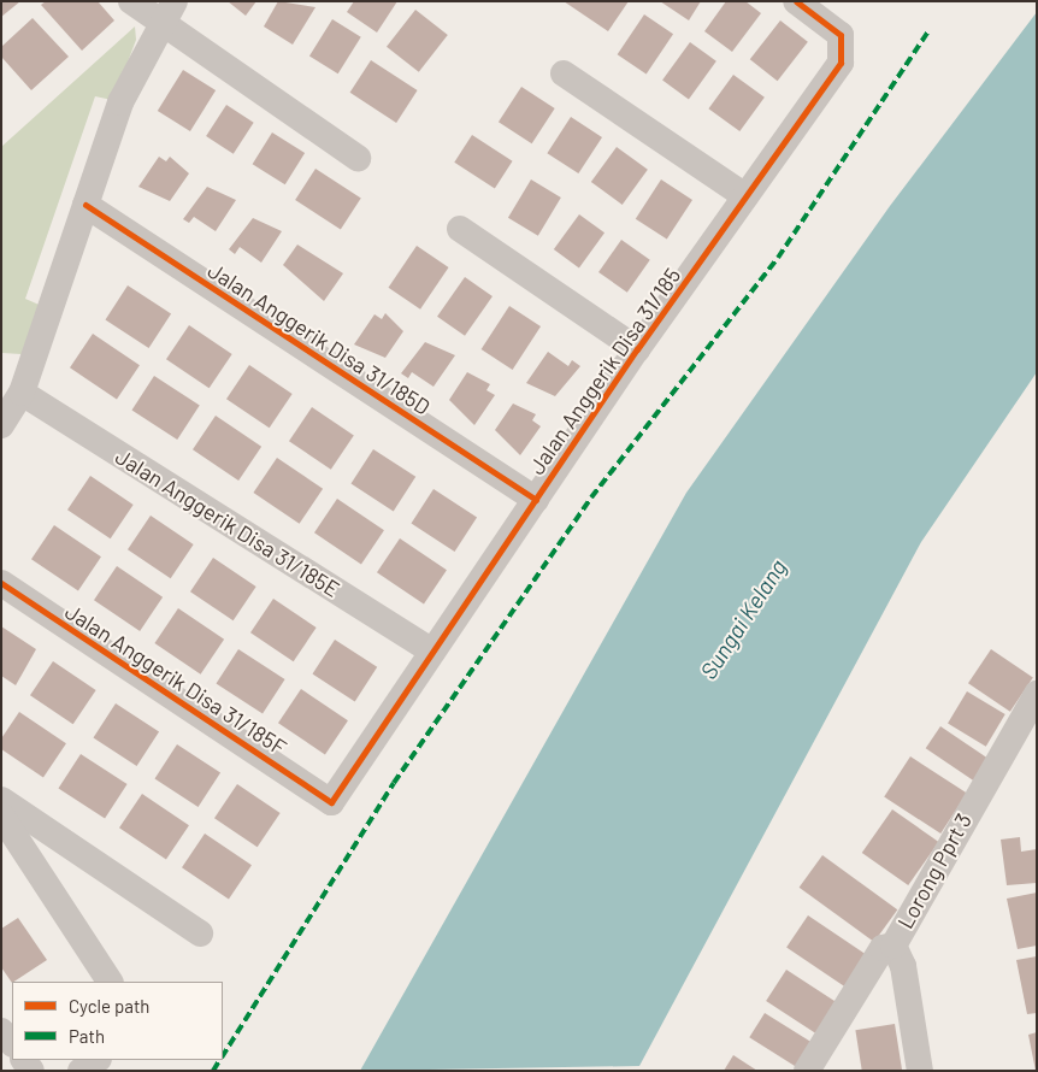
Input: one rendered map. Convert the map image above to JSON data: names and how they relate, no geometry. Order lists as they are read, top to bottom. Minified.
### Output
{"streets":{"street":["Jalan Anggerik Disa 31/185D","Jalan Anggerik Disa 31/185","Jalan Anggerik Disa 31/185E","Jalan Anggerik Disa 31/185F","Lorong Pprt 3"]},"crossings":[["Jalan Anggerik Disa 31/185D","Jalan Anggerik Disa 31/185"],["Jalan Anggerik Disa 31/185","Jalan Anggerik Disa 31/185E"],["Jalan Anggerik Disa 31/185","Jalan Anggerik Disa 31/185F"]],"water":["Sungai Kelang"],"legend":["Cycle path","Path"]}
